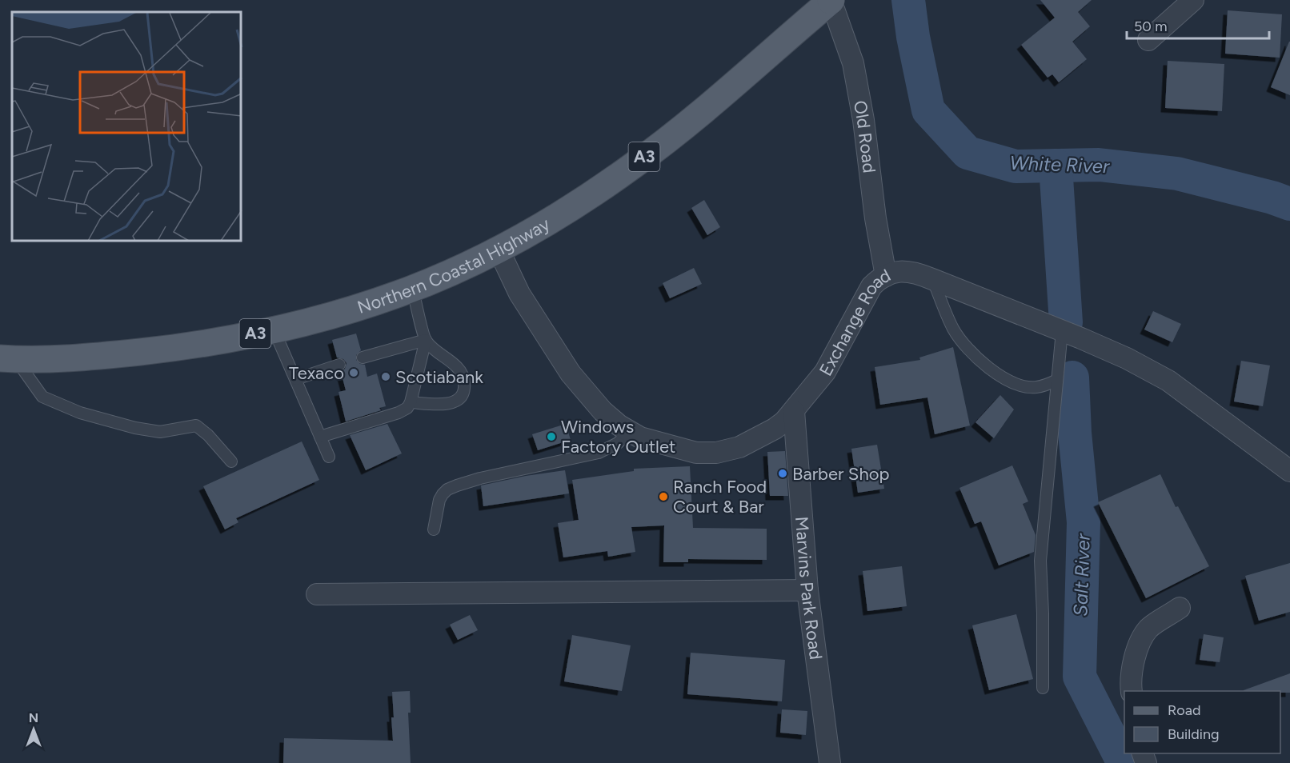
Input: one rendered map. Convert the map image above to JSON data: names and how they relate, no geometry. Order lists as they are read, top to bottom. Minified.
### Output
{"streets":{"main road":["A3","Northern Coastal Highway"],"street":["Old Road","Exchange Road","Marvins Park Road"]},"crossings":[["Old Road","Northern Coastal Highway"],["Old Road","Exchange Road"],["Northern Coastal Highway","Exchange Road"],["Exchange Road","Marvins Park Road"]],"water":["White River","Salt River"],"places":["Texaco","Scotiabank","Windows Factory Outlet","Barber Shop","Ranch Food Court & Bar"],"legend":["Road","Building"],"scale_bar":"50 m","north":"top"}
